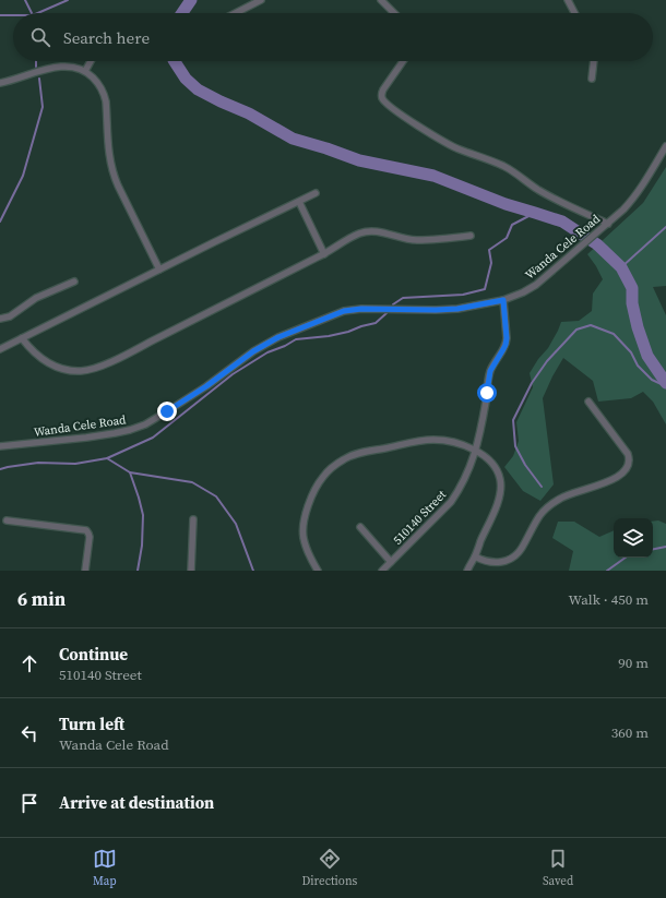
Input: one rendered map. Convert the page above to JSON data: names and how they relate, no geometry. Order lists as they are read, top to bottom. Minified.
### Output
{"streets":{"street":["Wanda Cele Road","510140 Street"]},"crossings":[["Wanda Cele Road","510140 Street"]],"page":{"search":"Search here","heading":["6 min","Walk · 450 m"],"list":[["Continue","510140 Street","90 m"],["Turn left","Wanda Cele Road","360 m"],"Arrive at destination"],"nav":["Map","Directions","Saved"]}}
